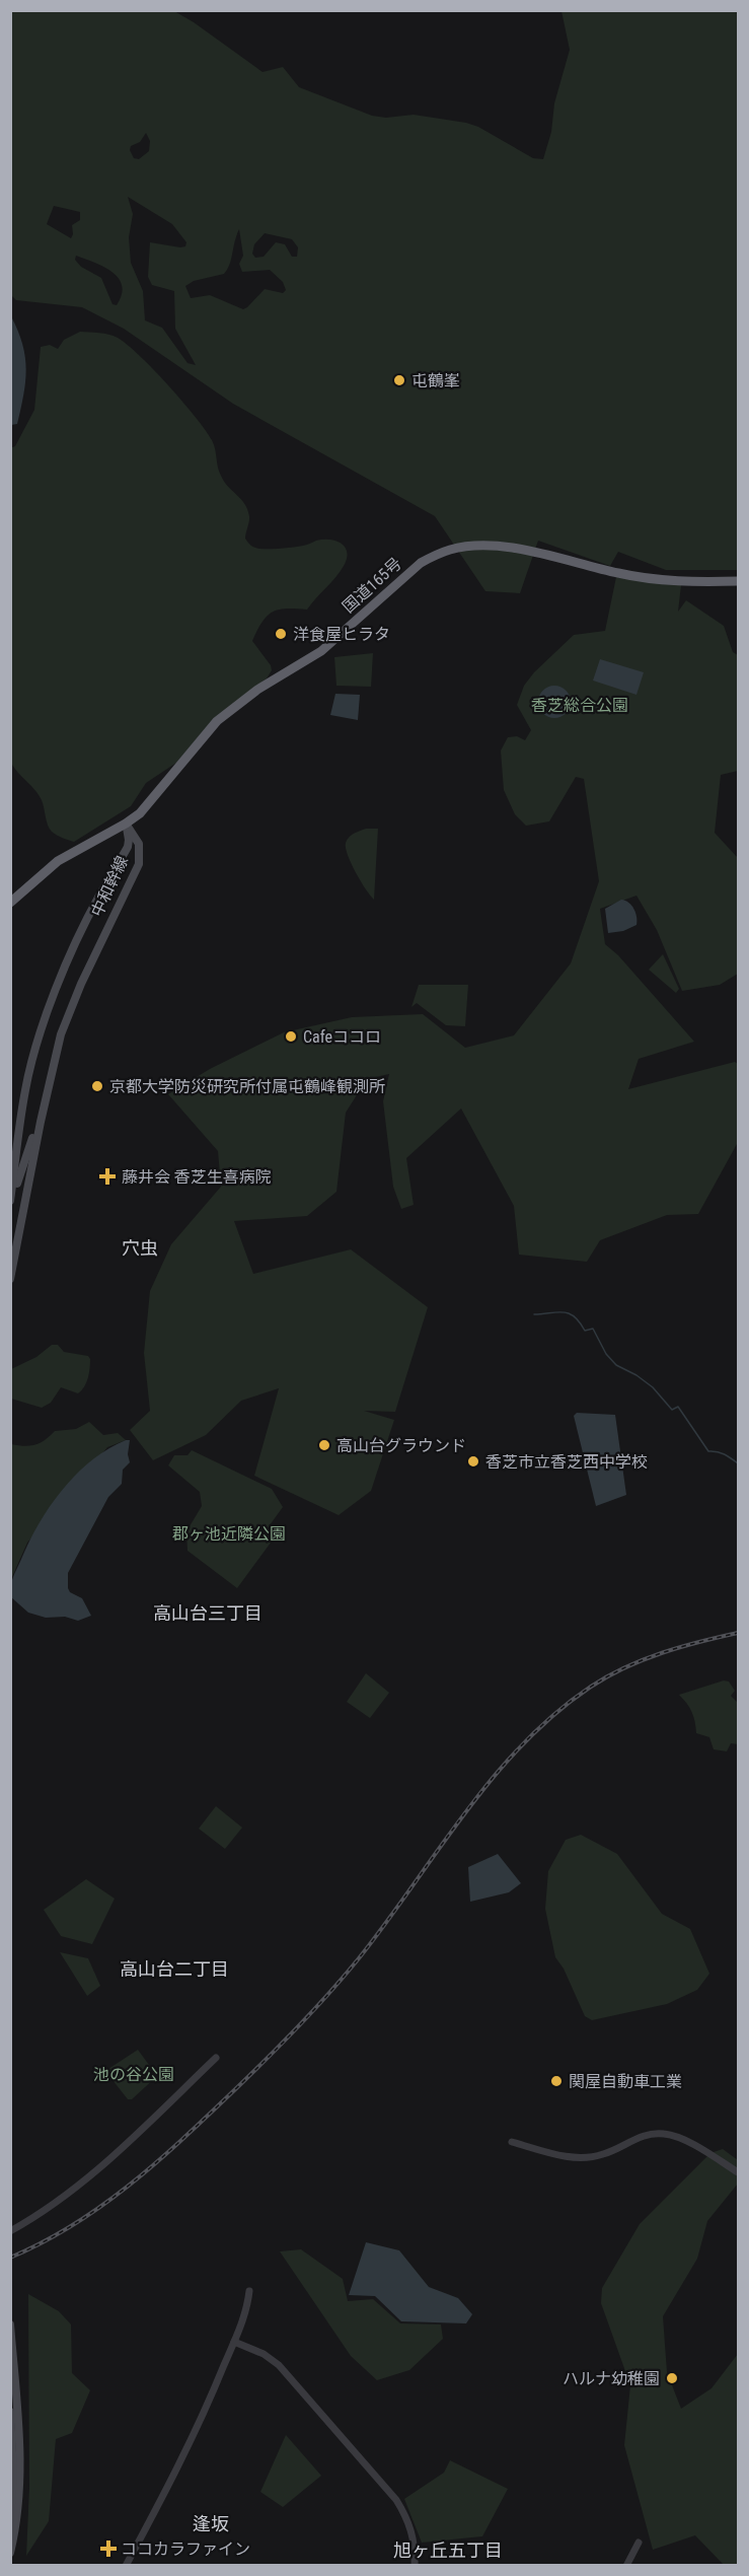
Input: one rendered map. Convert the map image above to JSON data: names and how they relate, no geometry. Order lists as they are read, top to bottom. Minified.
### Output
{"streets":{"highway":["国道165号"],"main road":["中和幹線"]},"crossings":[["国道165号","中和幹線"]],"districts":["穴虫","高山台三丁目","高山台二丁目","逢坂","旭ヶ丘五丁目"],"parks":["香芝総合公園","郡ヶ池近隣公園","池の谷公園"],"places":{"other":["屯鶴峯","洋食屋ヒラタ","Cafeココロ","京都大学防災研究所付属屯鶴峰観測所","高山台グラウンド","香芝市立香芝西中学校","関屋自動車工業","ハルナ幼稚園"],"health":["藤井会 香芝生喜病院","ココカラファイン"]}}
